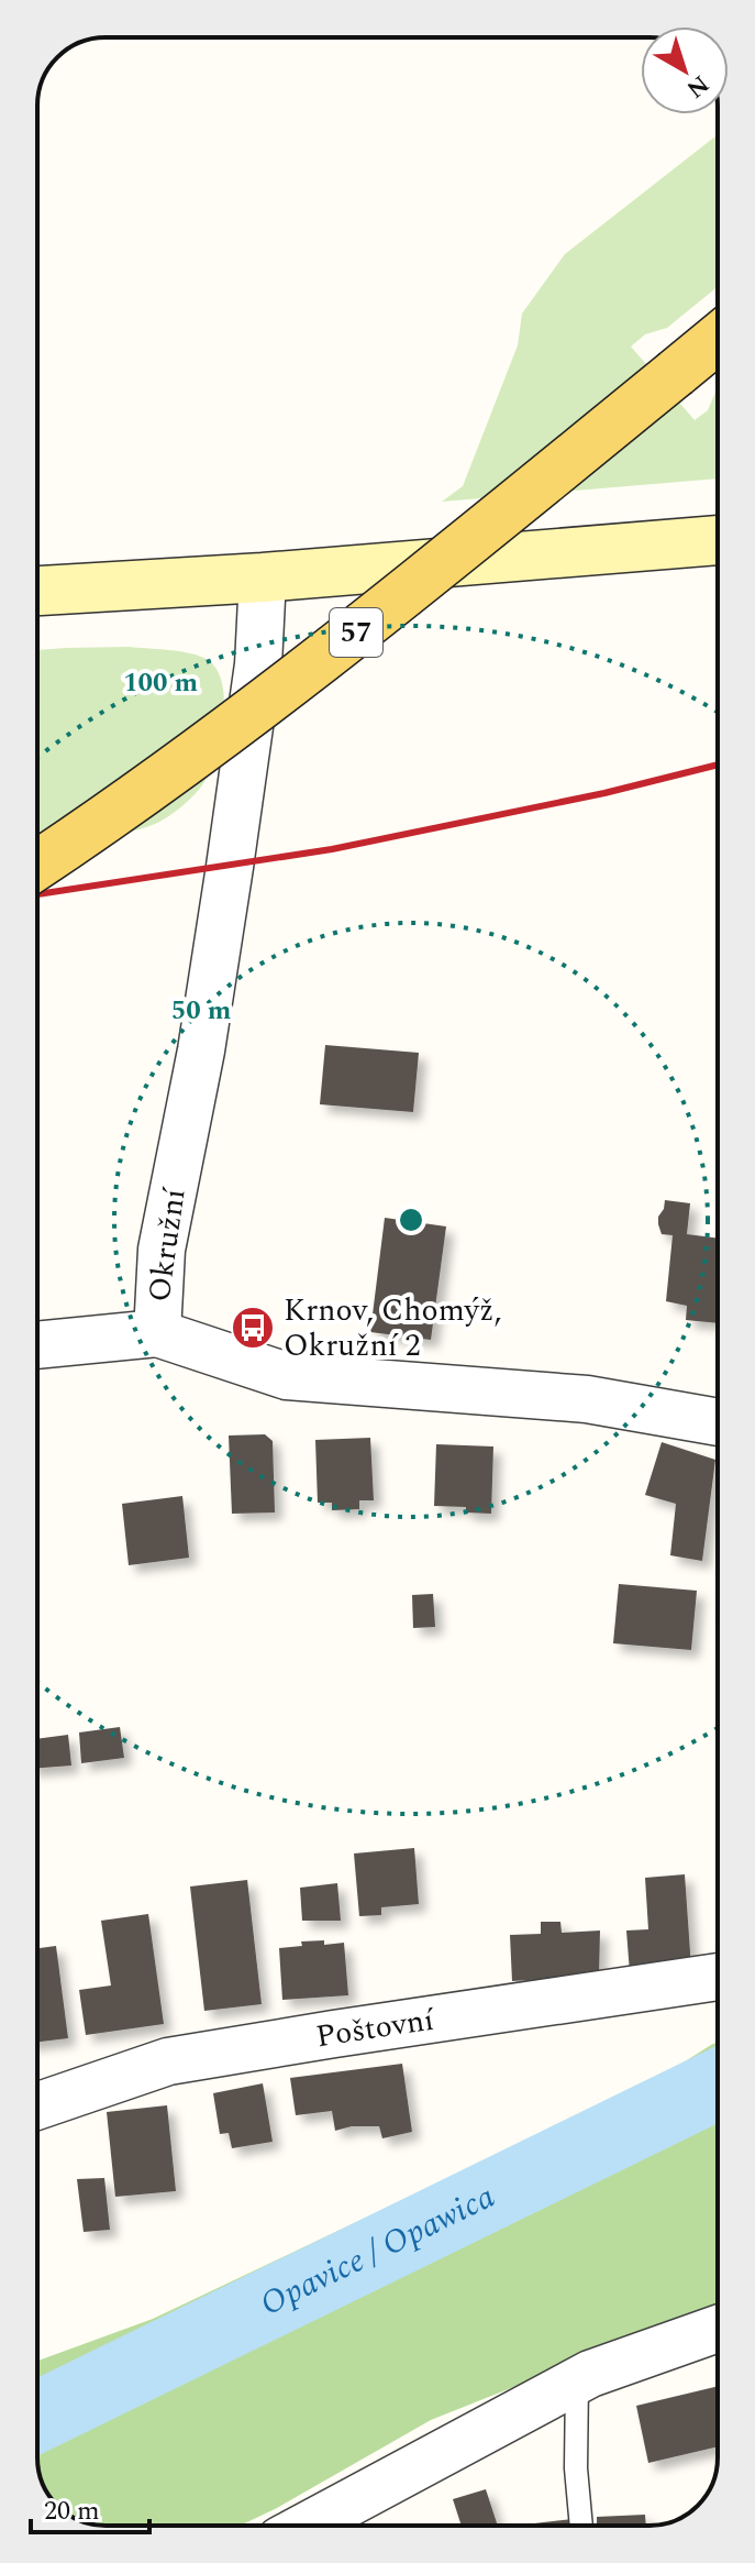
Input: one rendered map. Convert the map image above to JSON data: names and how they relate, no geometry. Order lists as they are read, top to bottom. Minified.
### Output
{"streets":{"main road":["57"],"street":["Okružní","Poštovní"]},"water":["Opavice / Opawica"],"places":{"bus stop":["Krnov, Chomýž, Okružní 2"]},"scale_bar":"20 m","north":"bottom right","rings":["100 m","50 m"]}
